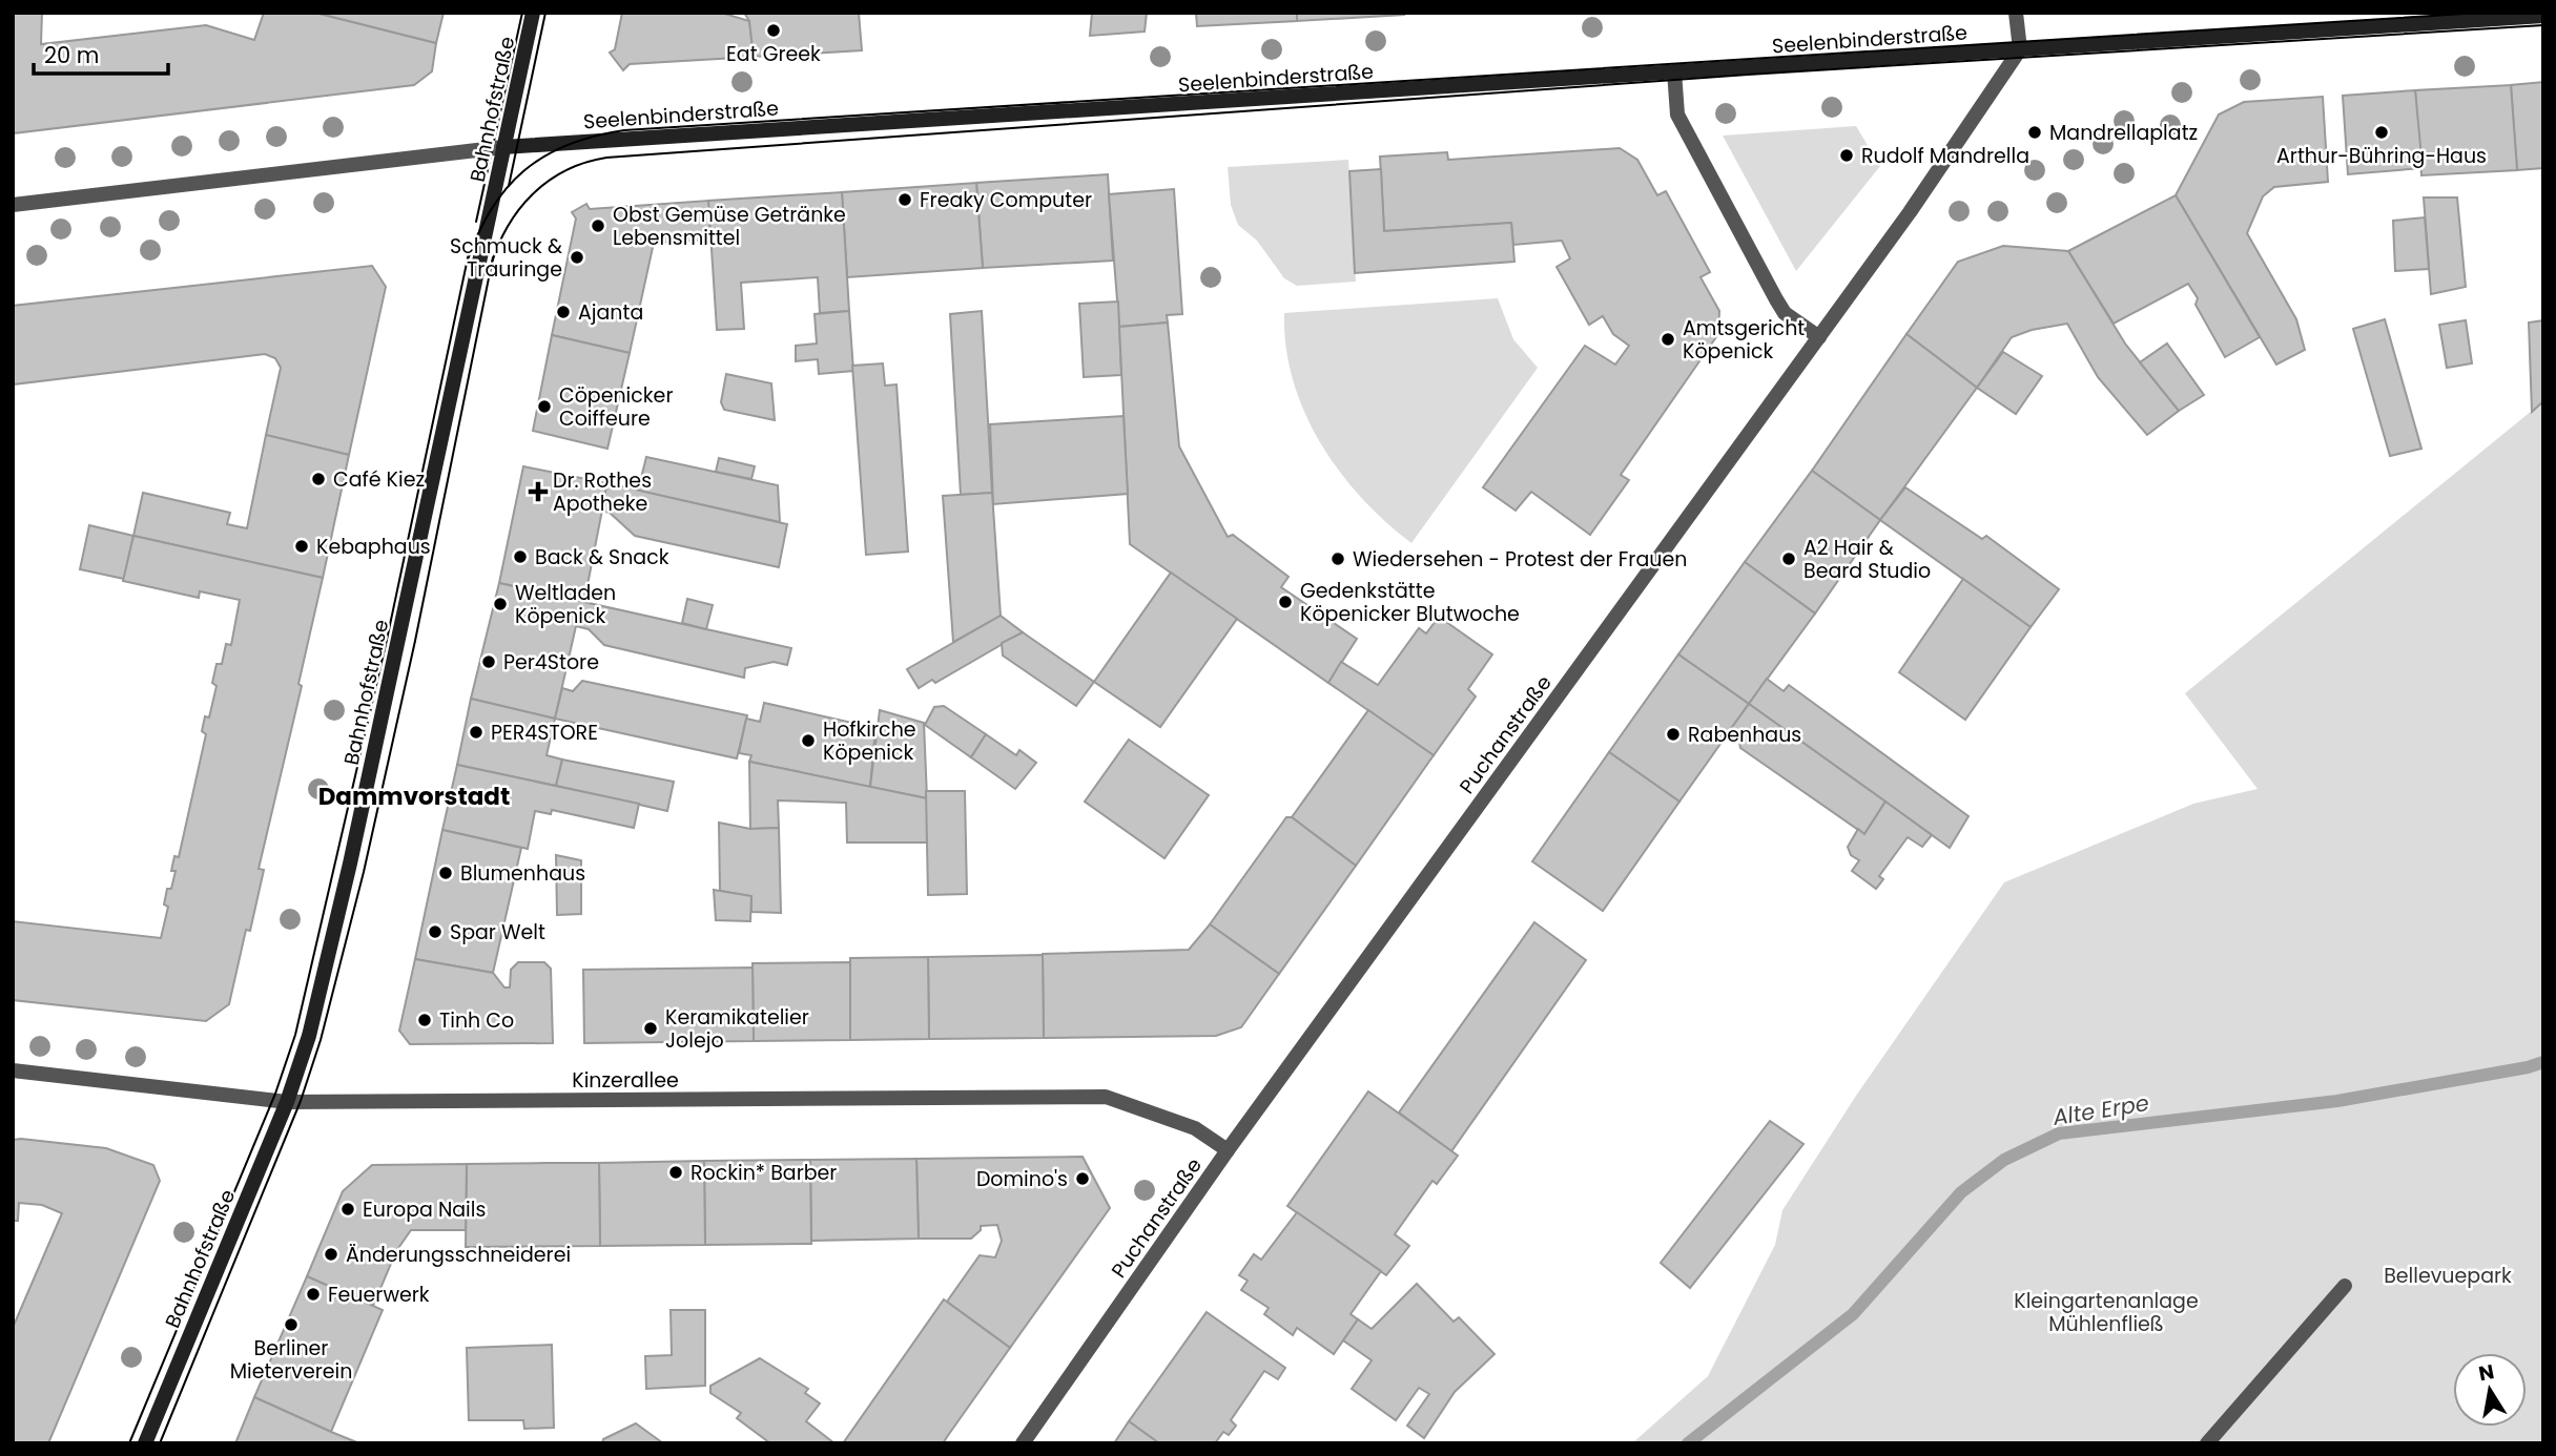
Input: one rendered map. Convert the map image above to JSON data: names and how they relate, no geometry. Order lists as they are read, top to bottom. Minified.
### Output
{"streets":{"street":["Seelenbinderstraße","Bahnhofstraße","Puchanstraße","Kinzerallee"]},"crossings":[["Seelenbinderstraße","Bahnhofstraße"],["Seelenbinderstraße","Puchanstraße"],["Bahnhofstraße","Kinzerallee"],["Puchanstraße","Kinzerallee"]],"districts":["Dammvorstadt"],"water":["Alte Erpe"],"parks":["Bellevuepark","Kleingartenanlage Mühlenfließ"],"places":{"other":["Eat Greek","Mandrellaplatz","Arthur-Bühring-Haus","Rudolf Mandrella","Freaky Computer","Obst Gemüse Getränke Lebensmittel","Schmuck & Trauringe","Ajanta","Amtsgericht Köpenick","Cöpenicker Coiffeure","Café Kiez","Kebaphaus","Back & Snack","Wiedersehen - Protest der Frauen","A2 Hair & Beard Studio","Gedenkstätte Köpenicker Blutwoche","Weltladen Köpenick","Per4Store","PER4STORE","Rabenhaus","Hofkirche Köpenick","Blumenhaus","Spar Welt","Tinh Co","Keramikatelier Jolejo","Rockin* Barber","Domino's","Europa Nails","Änderungsschneiderei","Feuerwerk","Berliner Mieterverein"],"health":["Dr. Rothes Apotheke"]},"scale_bar":"20 m","north":"top"}
